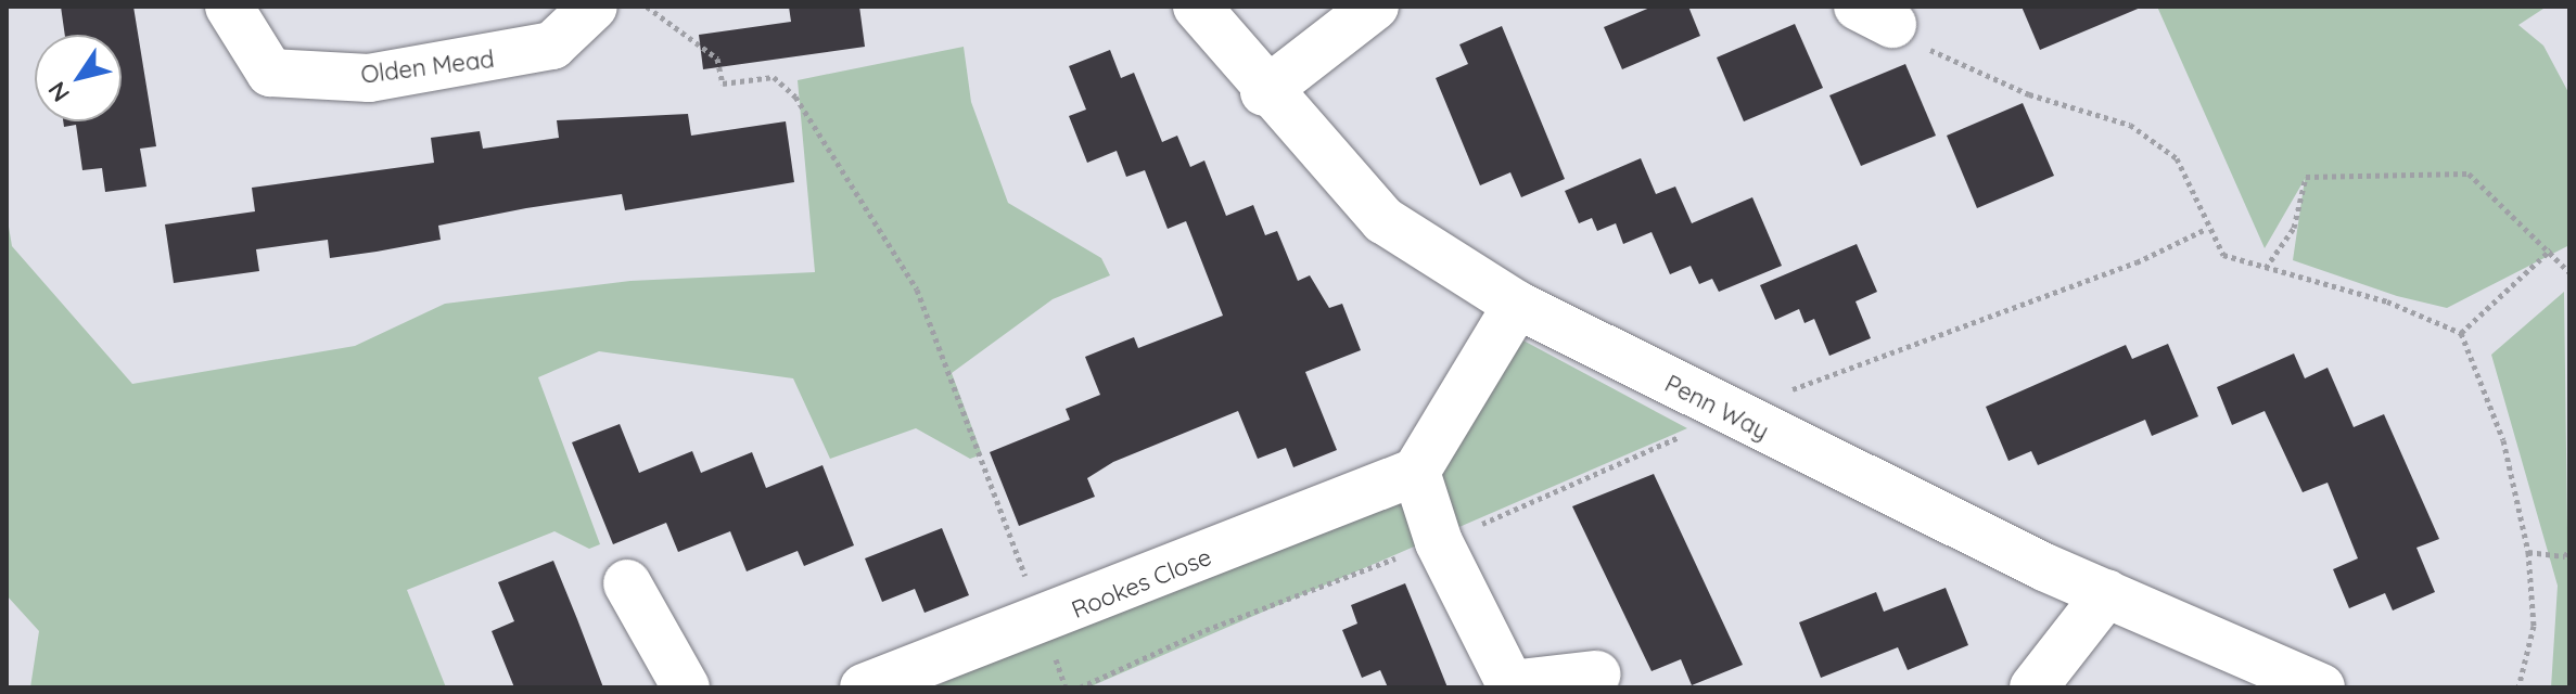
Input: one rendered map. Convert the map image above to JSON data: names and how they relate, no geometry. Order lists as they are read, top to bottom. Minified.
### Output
{"streets":{"street":["Olden Mead","Penn Way","Rookes Close"]},"north":"bottom left"}
